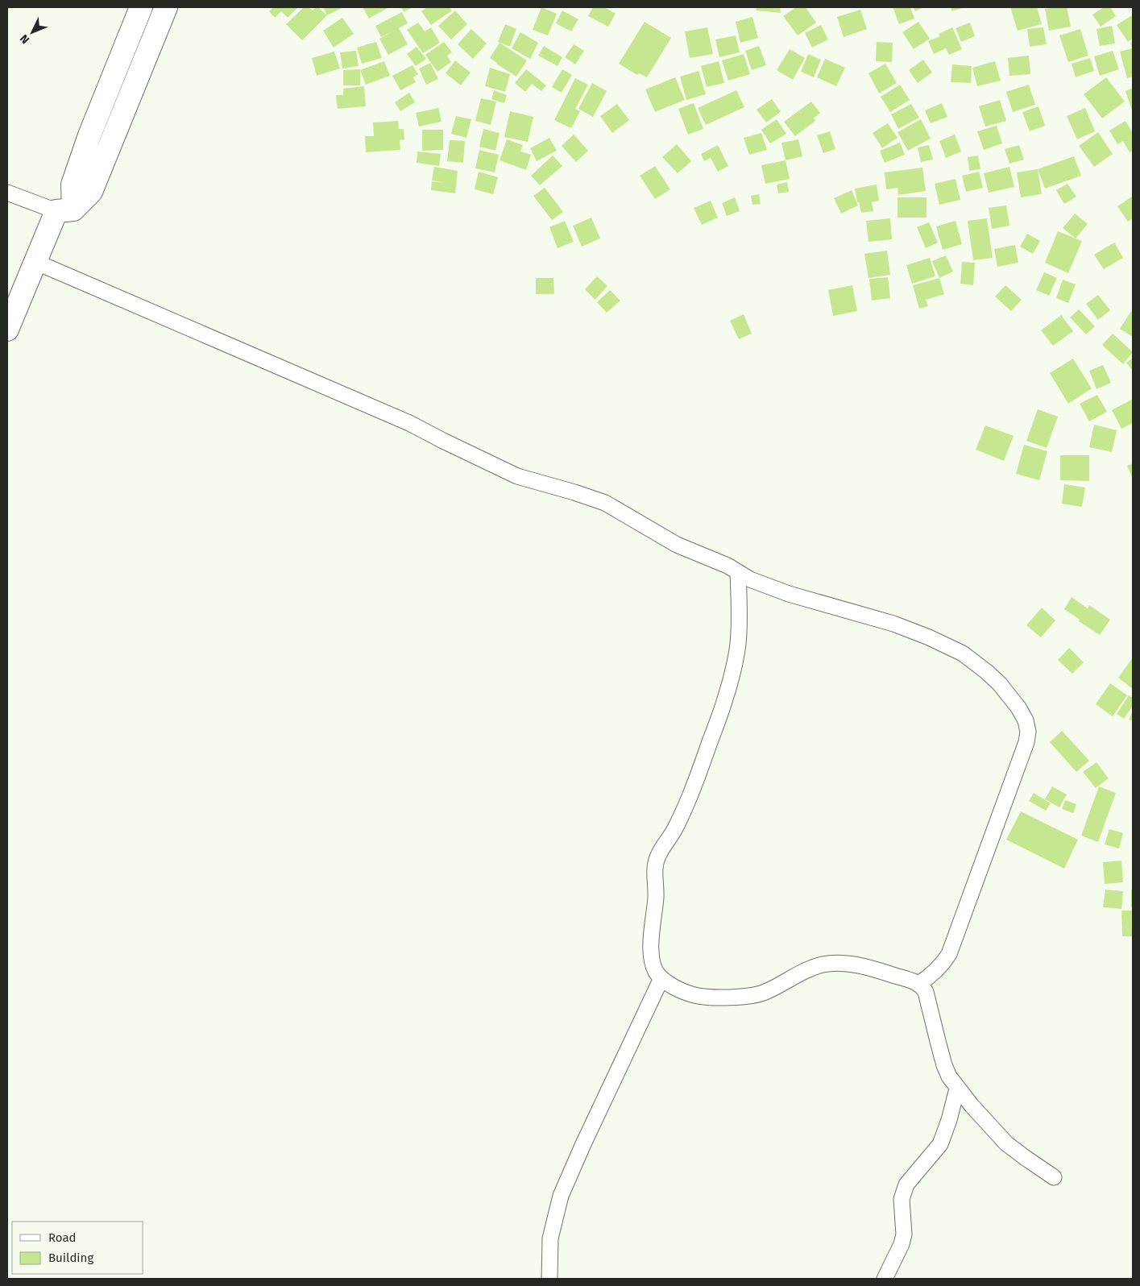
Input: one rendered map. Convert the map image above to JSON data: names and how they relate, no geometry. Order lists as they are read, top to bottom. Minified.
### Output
{"legend":["Road","Building"],"north":"bottom left"}
